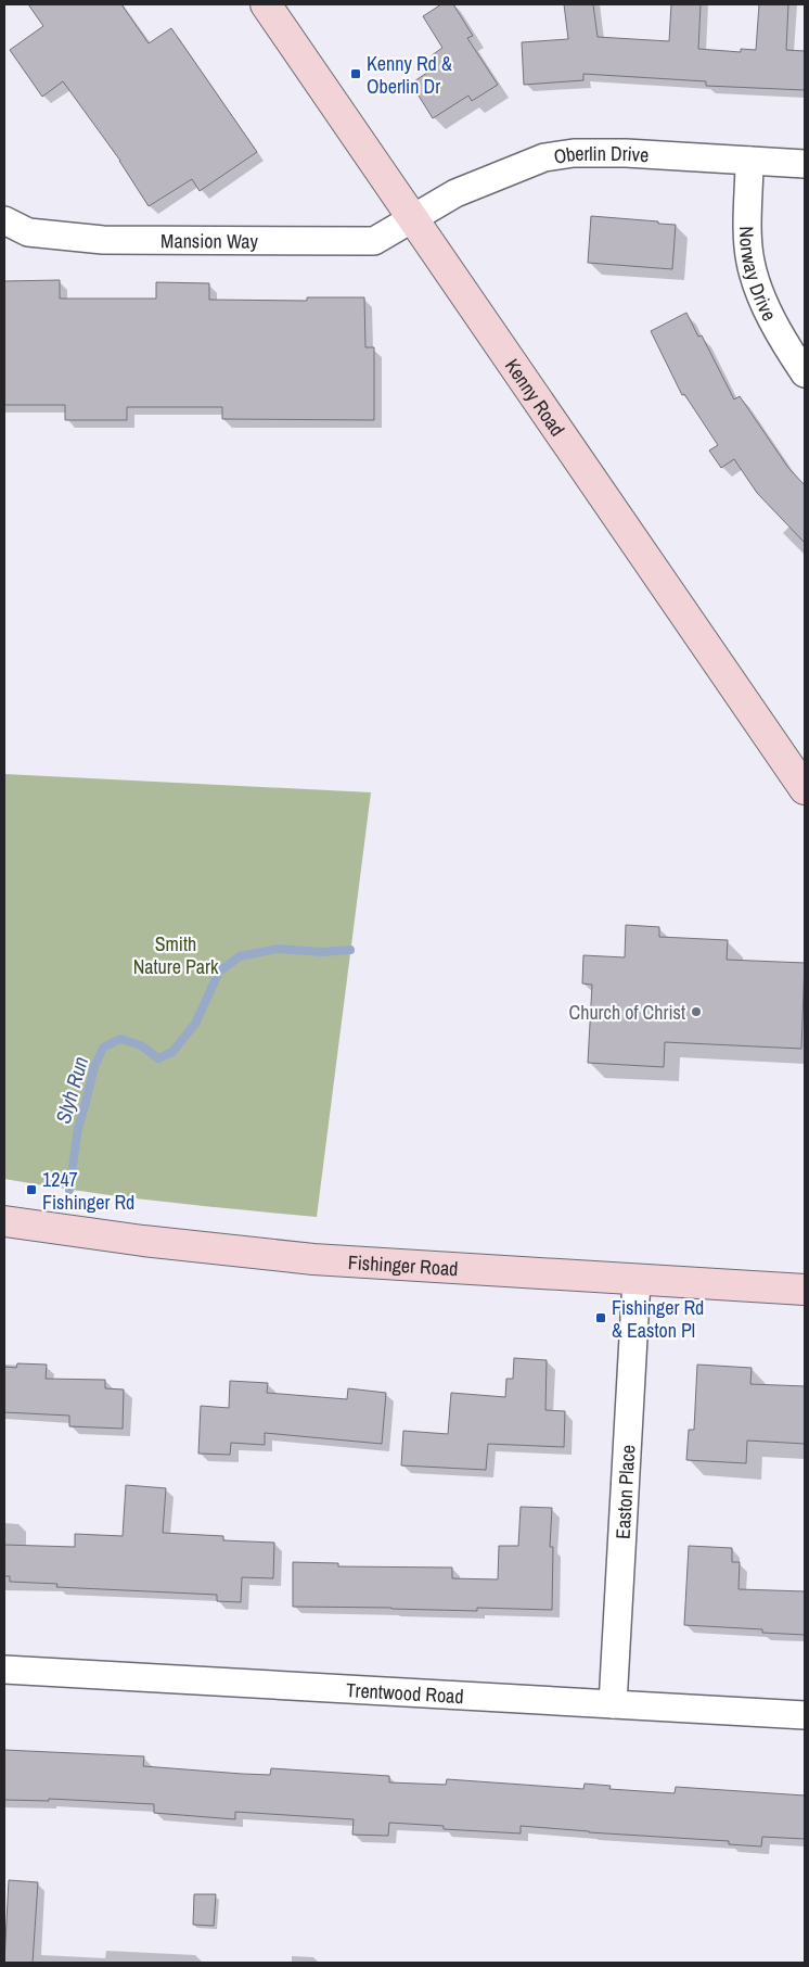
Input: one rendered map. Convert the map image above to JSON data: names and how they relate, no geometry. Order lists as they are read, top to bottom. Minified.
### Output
{"streets":{"main road":["Kenny Road","Fishinger Road"],"street":["Oberlin Drive","Mansion Way","Norway Drive","Easton Place","Trentwood Road"]},"crossings":[["Oberlin Drive","Mansion Way"],["Oberlin Drive","Norway Drive"],["Oberlin Drive","Kenny Road"],["Mansion Way","Kenny Road"],["Fishinger Road","Easton Place"],["Easton Place","Trentwood Road"]],"water":["Slyh Run"],"parks":["Smith Nature Park"],"places":{"transit":["Kenny Rd & Oberlin Dr","1247 Fishinger Rd","Fishinger Rd & Easton Pl"],"other":["Church of Christ"]}}
